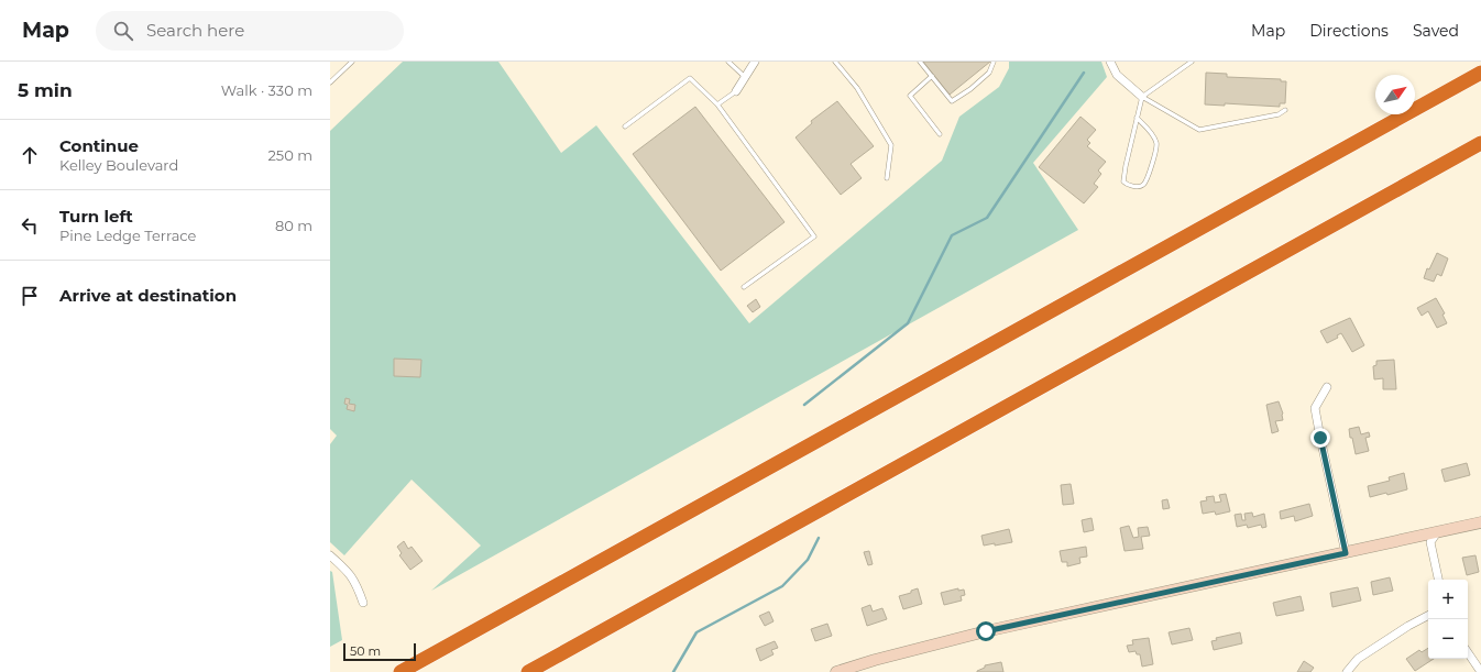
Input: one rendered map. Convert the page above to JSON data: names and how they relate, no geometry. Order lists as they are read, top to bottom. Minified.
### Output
{"scale_bar":"50 m","north":"top right","page":{"header":"Map","search":"Search here","nav":["Map","Directions","Saved"],"heading":["5 min","Walk · 330 m"],"list":[["Continue","Kelley Boulevard","250 m"],["Turn left","Pine Ledge Terrace","80 m"],"Arrive at destination"],"map_buttons":["+","−"],"scale":"50 m"}}
